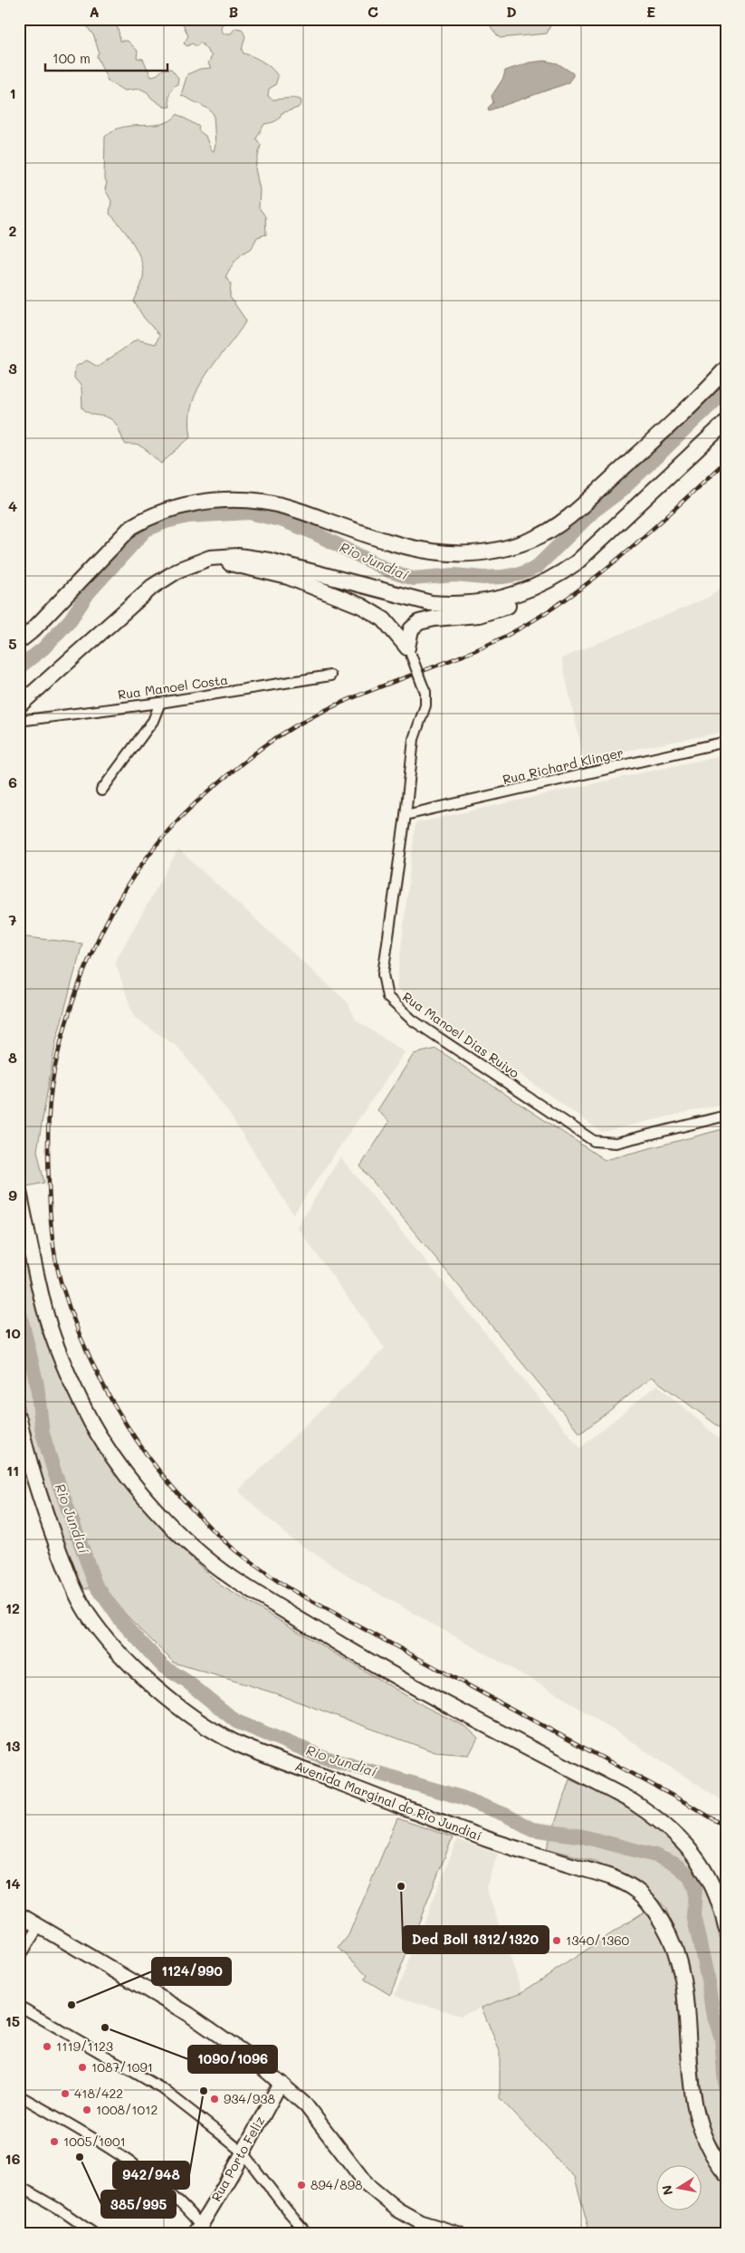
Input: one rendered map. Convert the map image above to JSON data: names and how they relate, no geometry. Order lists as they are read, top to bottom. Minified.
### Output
{"streets":{"main road":["Avenida Marginal do Rio Jundiaí","Rua Porto Feliz"],"street":["Rua Manoel Costa","Rua Richard Klinger","Rua Manoel Dias Ruivo"]},"crossings":[["Rua Richard Klinger","Rua Manoel Dias Ruivo"]],"water":["Rio Jundiaí"],"places":["Ded Boll 1312/1320","1340/1360","1124/990","1090/1096","1119/1123","1087/1091","942/948","418/422","934/938","1008/1012","1005/1001","385/995","894/898"],"scale_bar":"100 m","north":"left","grid":{"columns":["A","B","C","D","E"],"rows":["1","2","3","4","5","6","7","8","9","10","11","12","13","14","15","16"]}}
